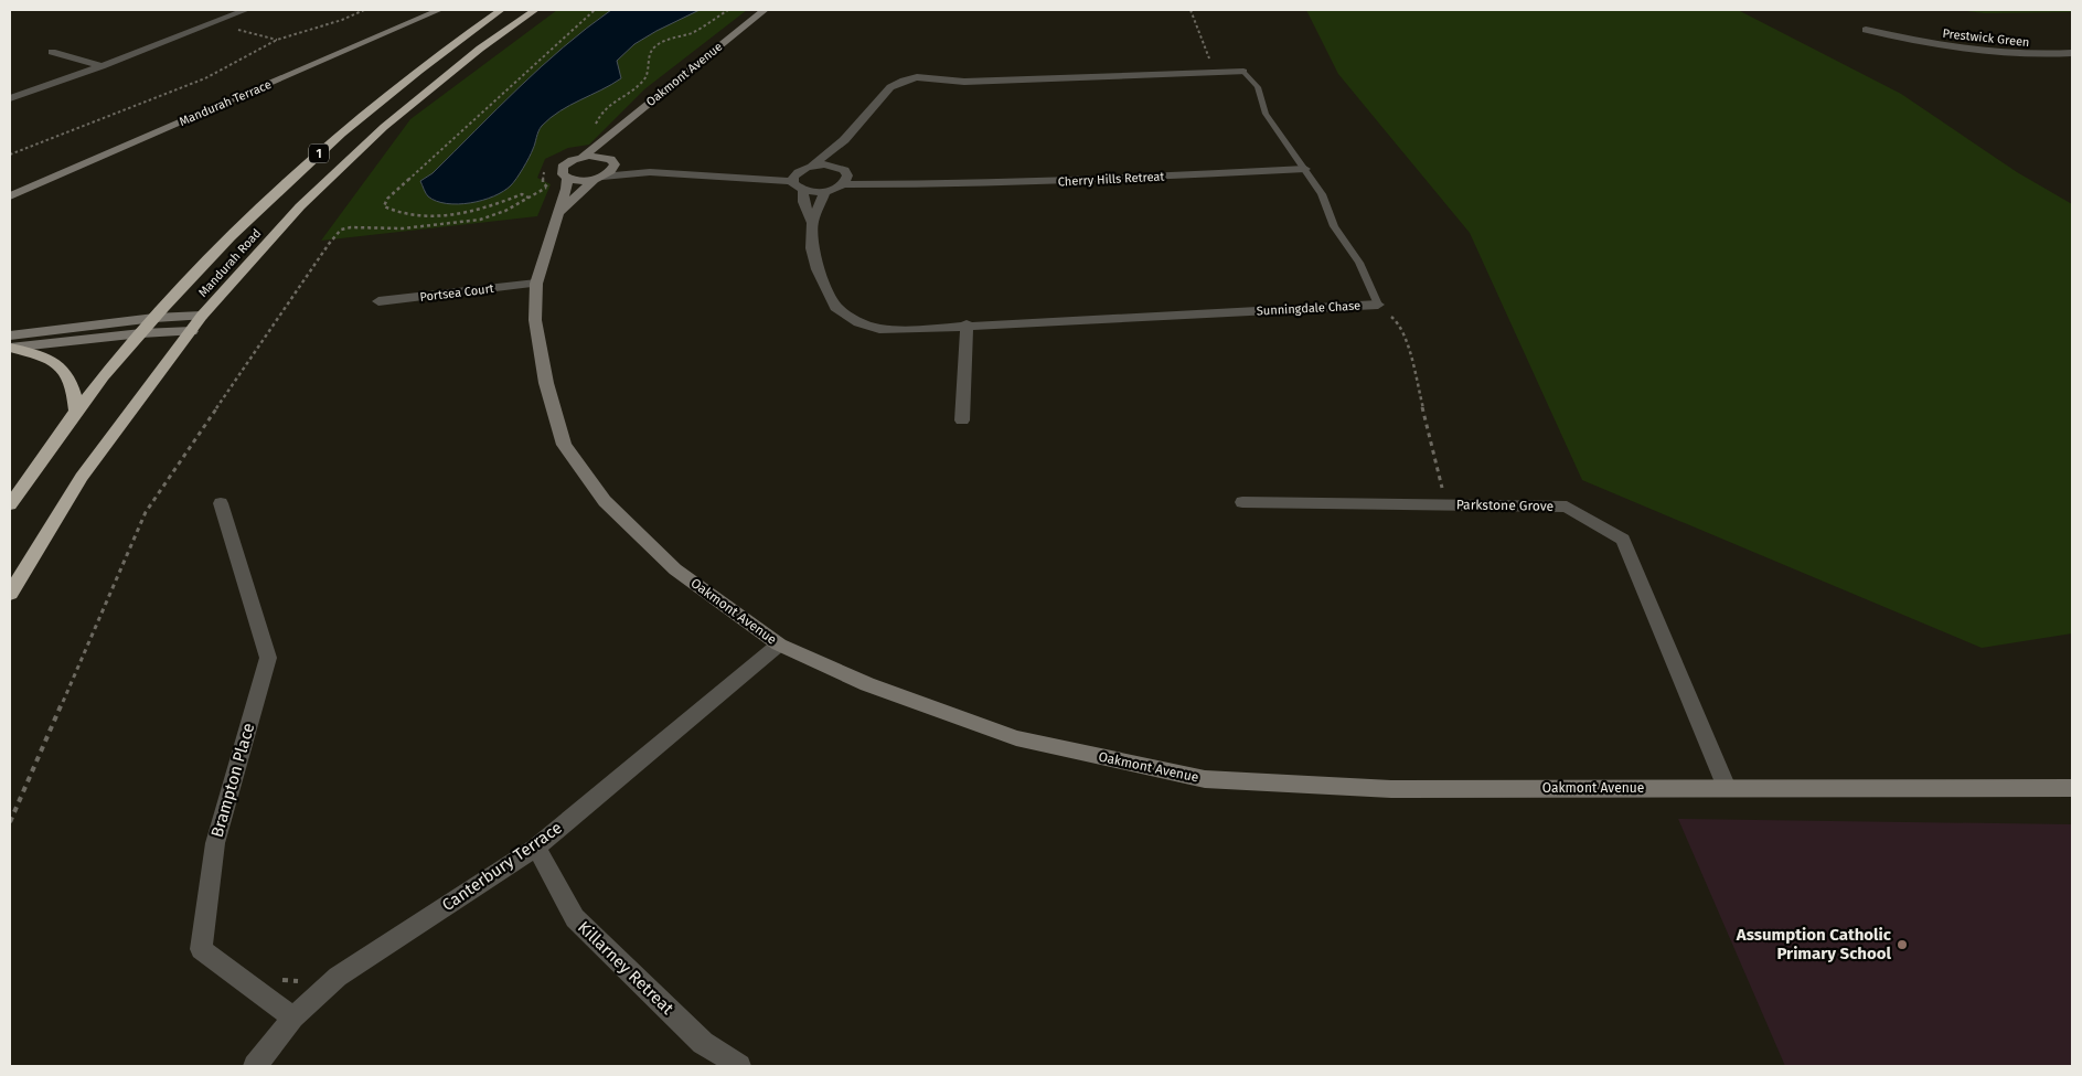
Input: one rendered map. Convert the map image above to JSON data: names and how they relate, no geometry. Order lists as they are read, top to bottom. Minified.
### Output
{"streets":{"highway":["1","Mandurah Road"],"street":["Prestwick Green","Oakmont Avenue","Mandurah Terrace","Cherry Hills Retreat","Portsea Court","Sunningdale Chase","Parkstone Grove","Brampton Place","Canterbury Terrace","Killarney Retreat"]},"crossings":[["Oakmont Avenue","Portsea Court"],["Oakmont Avenue","Parkstone Grove"],["Oakmont Avenue","Canterbury Terrace"],["Cherry Hills Retreat","Sunningdale Chase"],["Brampton Place","Canterbury Terrace"],["Canterbury Terrace","Killarney Retreat"]],"places":["Assumption Catholic Primary School"]}
